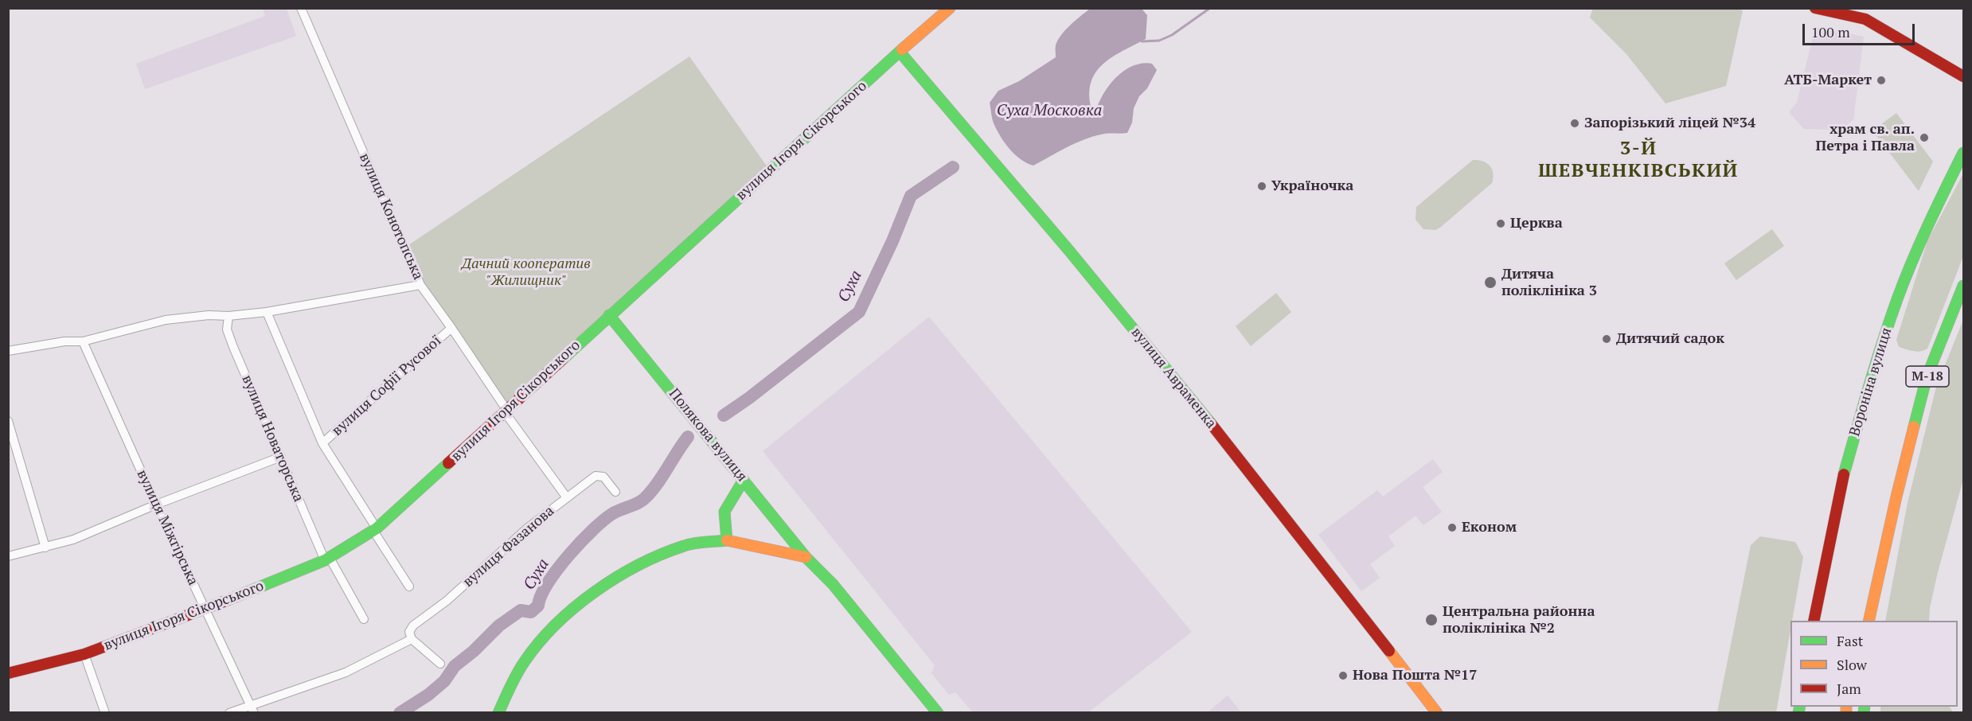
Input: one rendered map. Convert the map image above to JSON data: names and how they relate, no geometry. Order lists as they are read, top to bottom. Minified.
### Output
{"streets":{"main road":["вулиця Ігоря Сікорського","М-18","вулиця Авраменка","Вороніна вулиця","Полякова вулиця"],"street":["вулиця Конотопська","вулиця Софії Русової","вулиця Новаторська","вулиця Міжгірська","вулиця Фазанова"]},"crossings":[["вулиця Ігоря Сікорського","вулиця Конотопська"],["вулиця Ігоря Сікорського","вулиця Авраменка"],["вулиця Ігоря Сікорського","Полякова вулиця"],["вулиця Ігоря Сікорського","вулиця Новаторська"],["вулиця Ігоря Сікорського","вулиця Міжгірська"],["вулиця Конотопська","вулиця Софії Русової"],["вулиця Конотопська","вулиця Фазанова"]],"districts":["3-Й ШЕВЧЕНКІВСЬКИЙ"],"water":["Суха Московка","Суха"],"parks":["Дачний кооператив \"Жилищник\""],"places":["АТБ-Маркет","Запорізький ліцей №34","храм св. ап. Петра і Павла","Україночка","Церква","Дитяча поліклініка 3","Дитячий садок","Економ","Центральна районна поліклініка №2","Нова Пошта №17"],"legend":["Fast","Slow","Jam"],"scale_bar":"100 m"}
